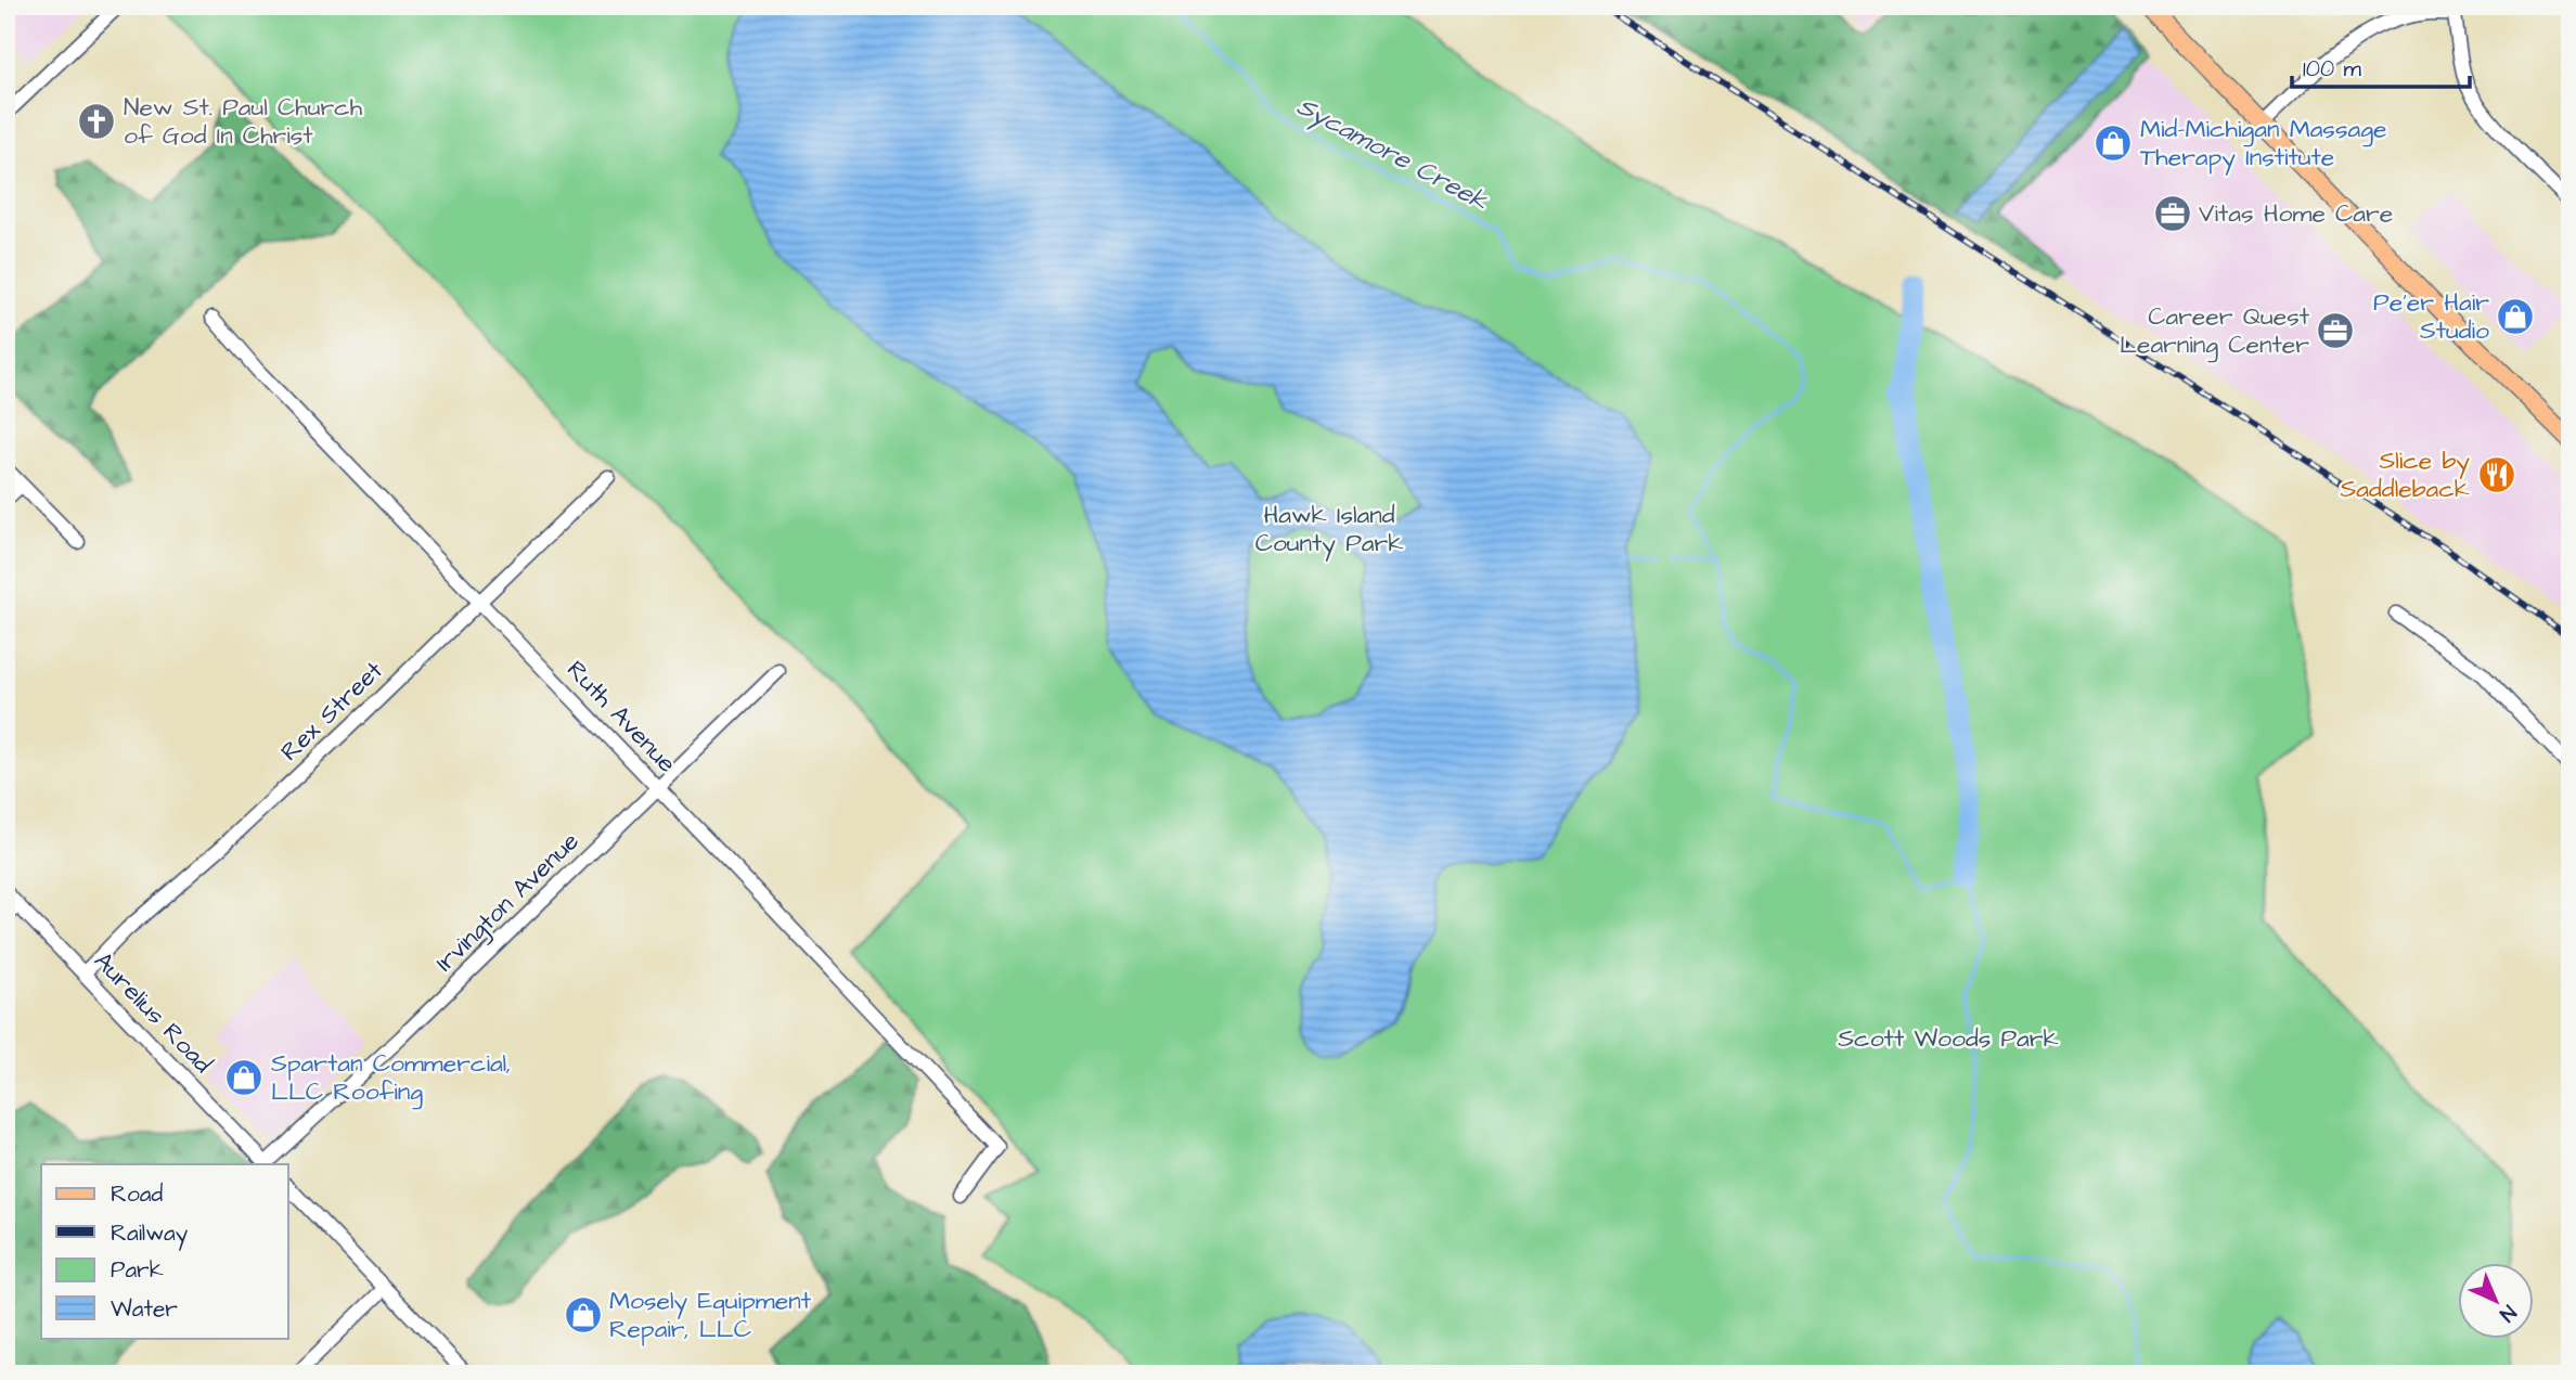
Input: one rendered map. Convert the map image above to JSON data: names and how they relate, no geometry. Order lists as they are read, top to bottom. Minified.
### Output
{"streets":{"street":["Rex Street","Ruth Avenue","Irvington Avenue","Aurelius Road"]},"crossings":[["Rex Street","Ruth Avenue"],["Rex Street","Aurelius Road"],["Ruth Avenue","Irvington Avenue"],["Irvington Avenue","Aurelius Road"]],"water":["Sycamore Creek"],"parks":["Hawk Island County Park","Scott Woods Park"],"places":{"church":["New St. Paul Church of God In Christ"],"shop":["Mid-Michigan Massage Therapy Institute","Pe'er Hair Studio","Spartan Commercial, LLC Roofing","Mosely Equipment Repair, LLC"],"office":["Vitas Home Care","Career Quest Learning Center"],"restaurant":["Slice by Saddleback"]},"legend":["Road","Railway","Park","Water"],"scale_bar":"100 m","north":"bottom right"}
